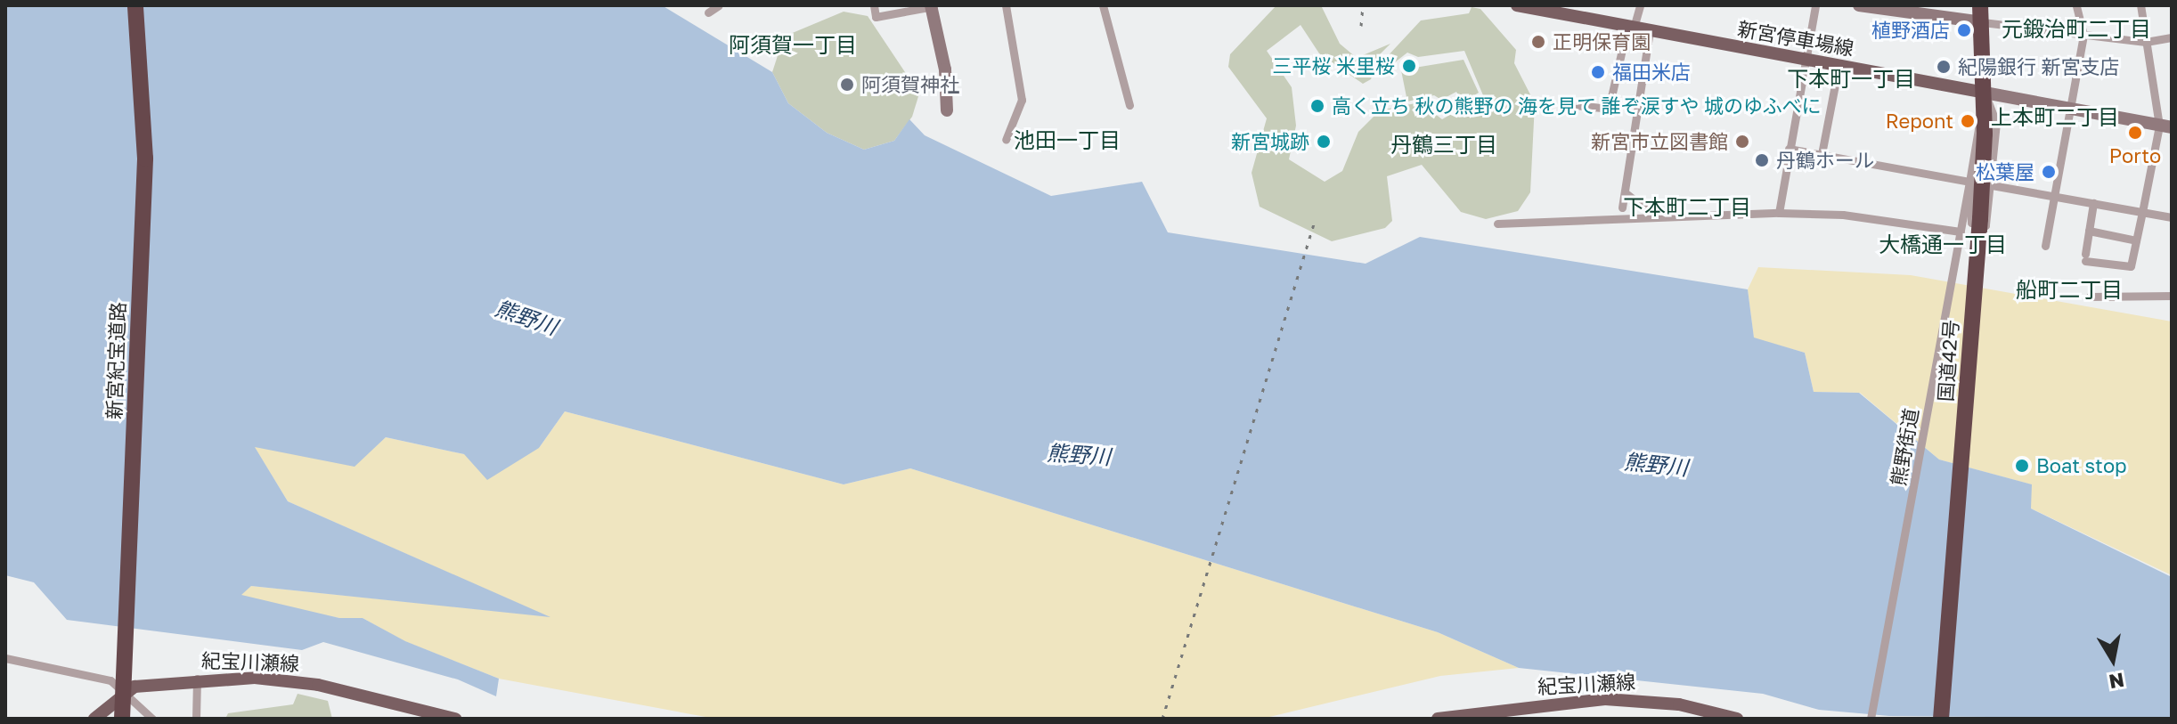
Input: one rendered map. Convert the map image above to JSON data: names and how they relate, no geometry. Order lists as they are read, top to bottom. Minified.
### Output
{"streets":{"highway":["新宮紀宝道路","国道42号"],"main road":["新宮停車場線","紀宝川瀬線"],"street":["熊野街道"]},"crossings":[["新宮停車場線","国道42号"]],"districts":["元鍛治町二丁目","阿須賀一丁目","下本町一丁目","上本町二丁目","池田一丁目","丹鶴三丁目","下本町二丁目","大橋通一丁目","船町二丁目"],"water":["熊野川"],"places":["植野酒店","正明保育園","三平桜 米里桜","紀陽銀行 新宮支店","福田米店","阿須賀神社","高く立ち 秋の熊野の 海を見て 誰ぞ涙すや 城のゆふべに","Repont","Porto","新宮城跡","新宮市立図書館","丹鶴ホール","松葉屋","Boat stop"],"north":"bottom"}
